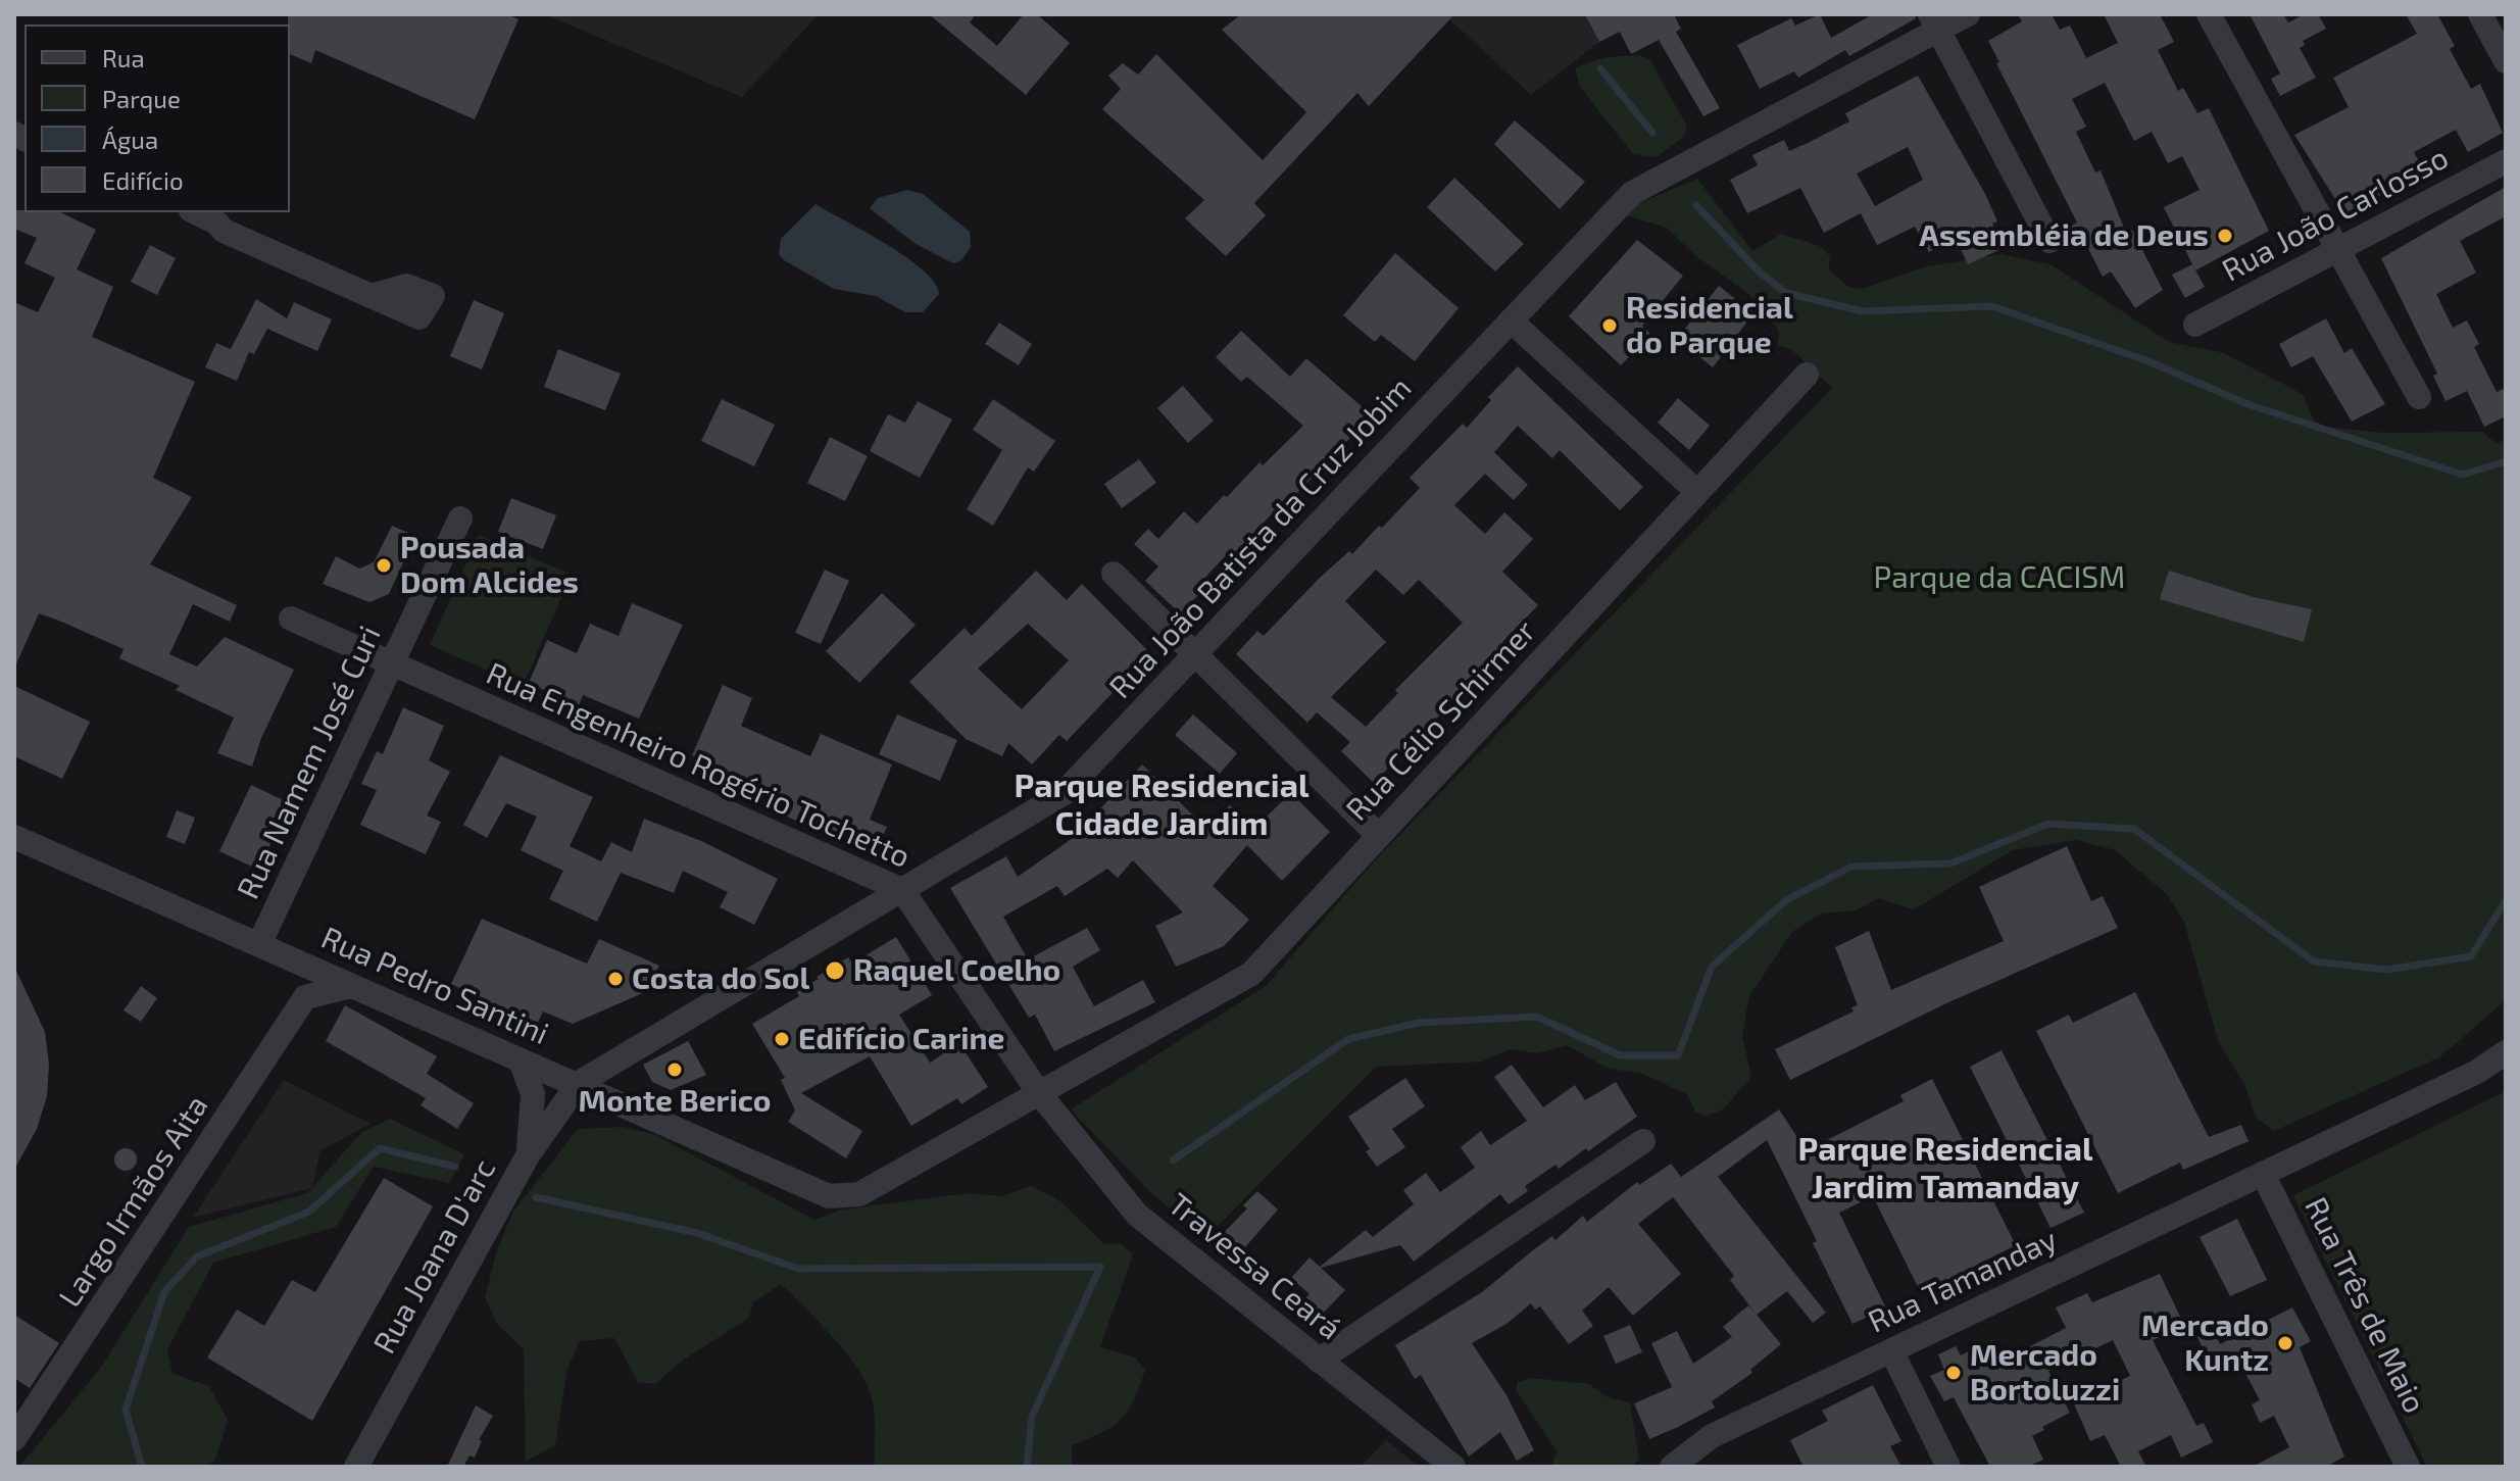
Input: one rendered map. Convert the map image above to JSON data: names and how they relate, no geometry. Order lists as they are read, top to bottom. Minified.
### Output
{"streets":{"street":["Rua João Carlosso","Rua João Batista da Cruz Jobim","Rua Célio Schirmer","Rua Namem José Curi","Rua Engenheiro Rogério Tochetto","Rua Pedro Santini","Largo Irmãos Aita","Rua Joana D'arc","Travessa Ceará","Rua Tamanday","Rua Três de Maio"]},"crossings":[["Rua João Batista da Cruz Jobim","Rua Engenheiro Rogério Tochetto"],["Rua João Batista da Cruz Jobim","Rua Pedro Santini"],["Rua João Batista da Cruz Jobim","Rua Joana D'arc"],["Rua Célio Schirmer","Rua Engenheiro Rogério Tochetto"],["Rua Célio Schirmer","Rua Pedro Santini"],["Rua Célio Schirmer","Travessa Ceará"],["Rua Namem José Curi","Rua Engenheiro Rogério Tochetto"],["Rua Namem José Curi","Rua Pedro Santini"],["Rua Engenheiro Rogério Tochetto","Travessa Ceará"],["Rua Pedro Santini","Rua Joana D'arc"],["Rua Tamanday","Rua Três de Maio"]],"districts":["Parque Residencial Cidade Jardim","Parque Residencial Jardim Tamanday"],"parks":["Parque da CACISM"],"places":["Assembléia de Deus","Residencial do Parque","Pousada Dom Alcides","Raquel Coelho","Costa do Sol","Edifício Carine","Monte Berico","Mercado Kuntz","Mercado Bortoluzzi"],"legend":["Rua","Parque","Água","Edifício"]}
